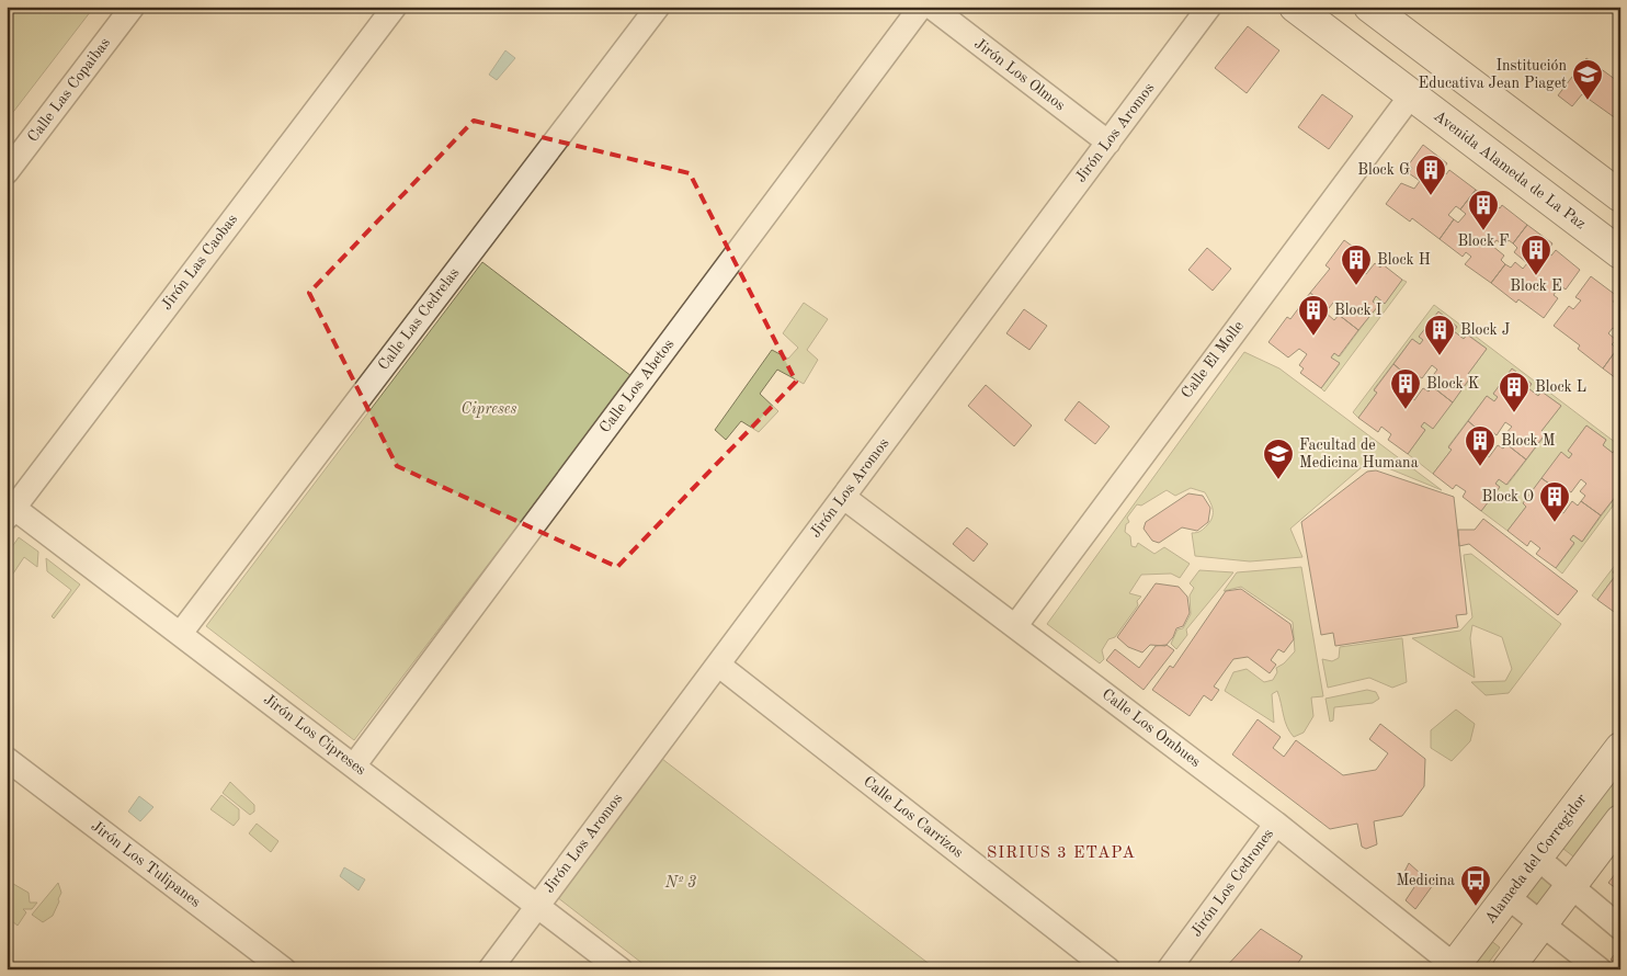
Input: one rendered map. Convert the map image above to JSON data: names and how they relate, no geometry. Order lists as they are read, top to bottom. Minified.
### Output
{"streets":{"street":["Jirón Los Olmos","Calle Las Copaibas","Jirón Los Aromos","Avenida Alameda de La Paz","Jirón Las Caobas","Calle Las Cedrelas","Calle El Molle","Calle Los Abetos","Calle Los Ombues","Jirón Los Cipreses","Calle Los Carrizos","Alameda del Corregidor","Jirón Los Tulipanes","Jirón Los Cedrones"]},"crossings":[["Jirón Los Olmos","Jirón Los Aromos"],["Jirón Los Aromos","Calle Los Ombues"],["Jirón Los Aromos","Jirón Los Cipreses"],["Jirón Los Aromos","Calle Los Carrizos"],["Avenida Alameda de La Paz","Calle El Molle"],["Jirón Las Caobas","Jirón Los Cipreses"],["Calle Las Cedrelas","Jirón Los Cipreses"],["Calle El Molle","Calle Los Ombues"],["Calle Los Abetos","Jirón Los Cipreses"],["Calle Los Ombues","Alameda del Corregidor"],["Calle Los Ombues","Jirón Los Cedrones"]],"districts":["SIRIUS 3 ETAPA"],"parks":["Cipreses","Nº 3"],"places":{"school or university":["Institución Educativa Jean Piaget","Facultad de Medicina Humana"],"building":["Block G","Block F","Block E","Block H","Block I","Block J","Block K","Block L","Block M","Block O"],"bus stop":["Medicina"]}}
